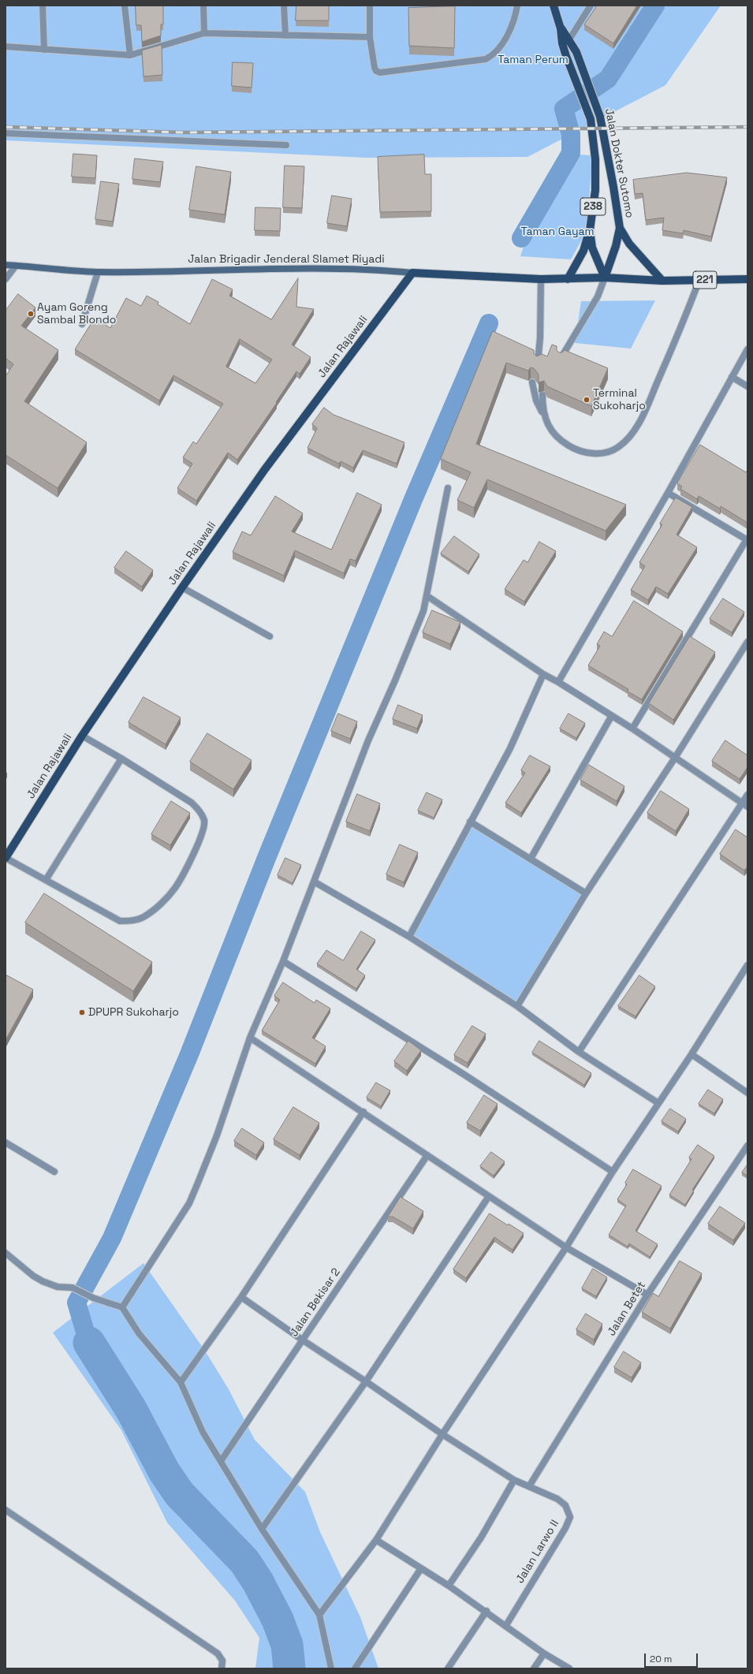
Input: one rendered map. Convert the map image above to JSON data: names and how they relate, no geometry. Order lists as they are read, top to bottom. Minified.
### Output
{"streets":{"main road":["Jalan Dokter Sutomo","238","Jalan Brigadir Jenderal Slamet Riyadi","221","Jalan Rajawali"],"street":["Jalan Bekisar 2","Jalan Betet","Jalan Larwo II"]},"crossings":[["Jalan Dokter Sutomo","Jalan Brigadir Jenderal Slamet Riyadi"],["Jalan Dokter Sutomo","221"],["Jalan Brigadir Jenderal Slamet Riyadi","221"],["Jalan Brigadir Jenderal Slamet Riyadi","Jalan Rajawali"],["Jalan Bekisar 2","Jalan Larwo II"],["Jalan Betet","Jalan Larwo II"]],"parks":["Taman Perum","Taman Gayam"],"places":["Ayam Goreng Sambal Blondo","Terminal Sukoharjo","DPUPR Sukoharjo"],"scale_bar":"20 m"}
